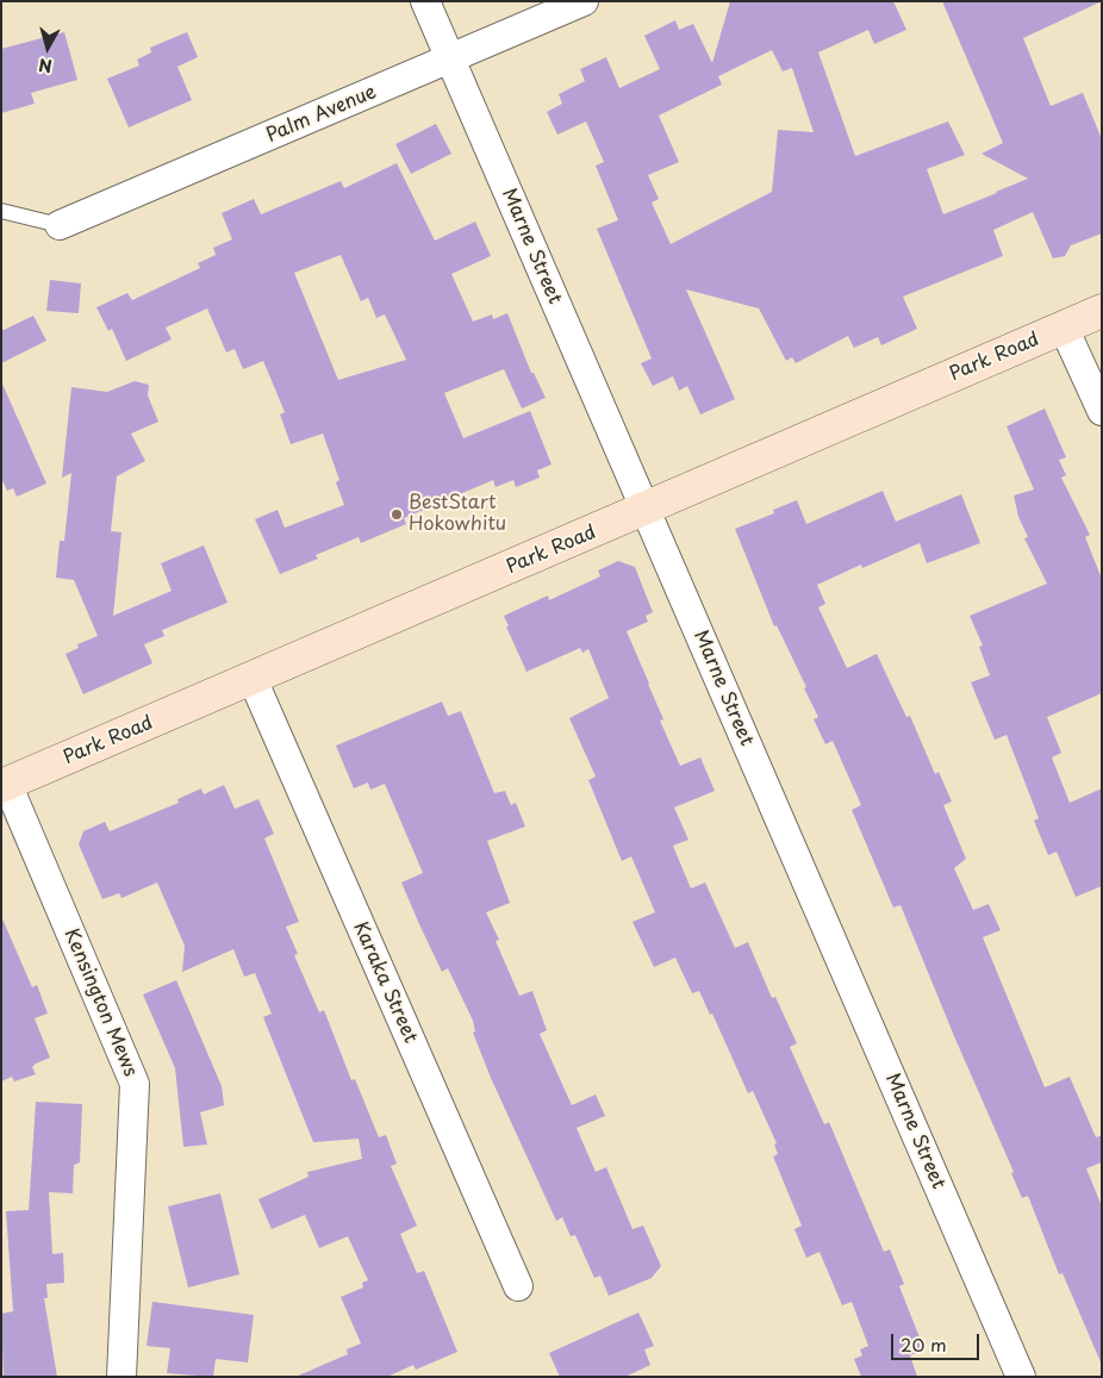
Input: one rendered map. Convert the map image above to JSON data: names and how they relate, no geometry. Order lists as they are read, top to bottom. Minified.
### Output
{"streets":{"street":["Palm Avenue","Marne Street","Park Road","Karaka Street","Kensington Mews"]},"crossings":[["Palm Avenue","Marne Street"],["Marne Street","Park Road"],["Park Road","Karaka Street"],["Park Road","Kensington Mews"]],"places":["BestStart Hokowhitu"],"scale_bar":"20 m","north":"bottom"}
